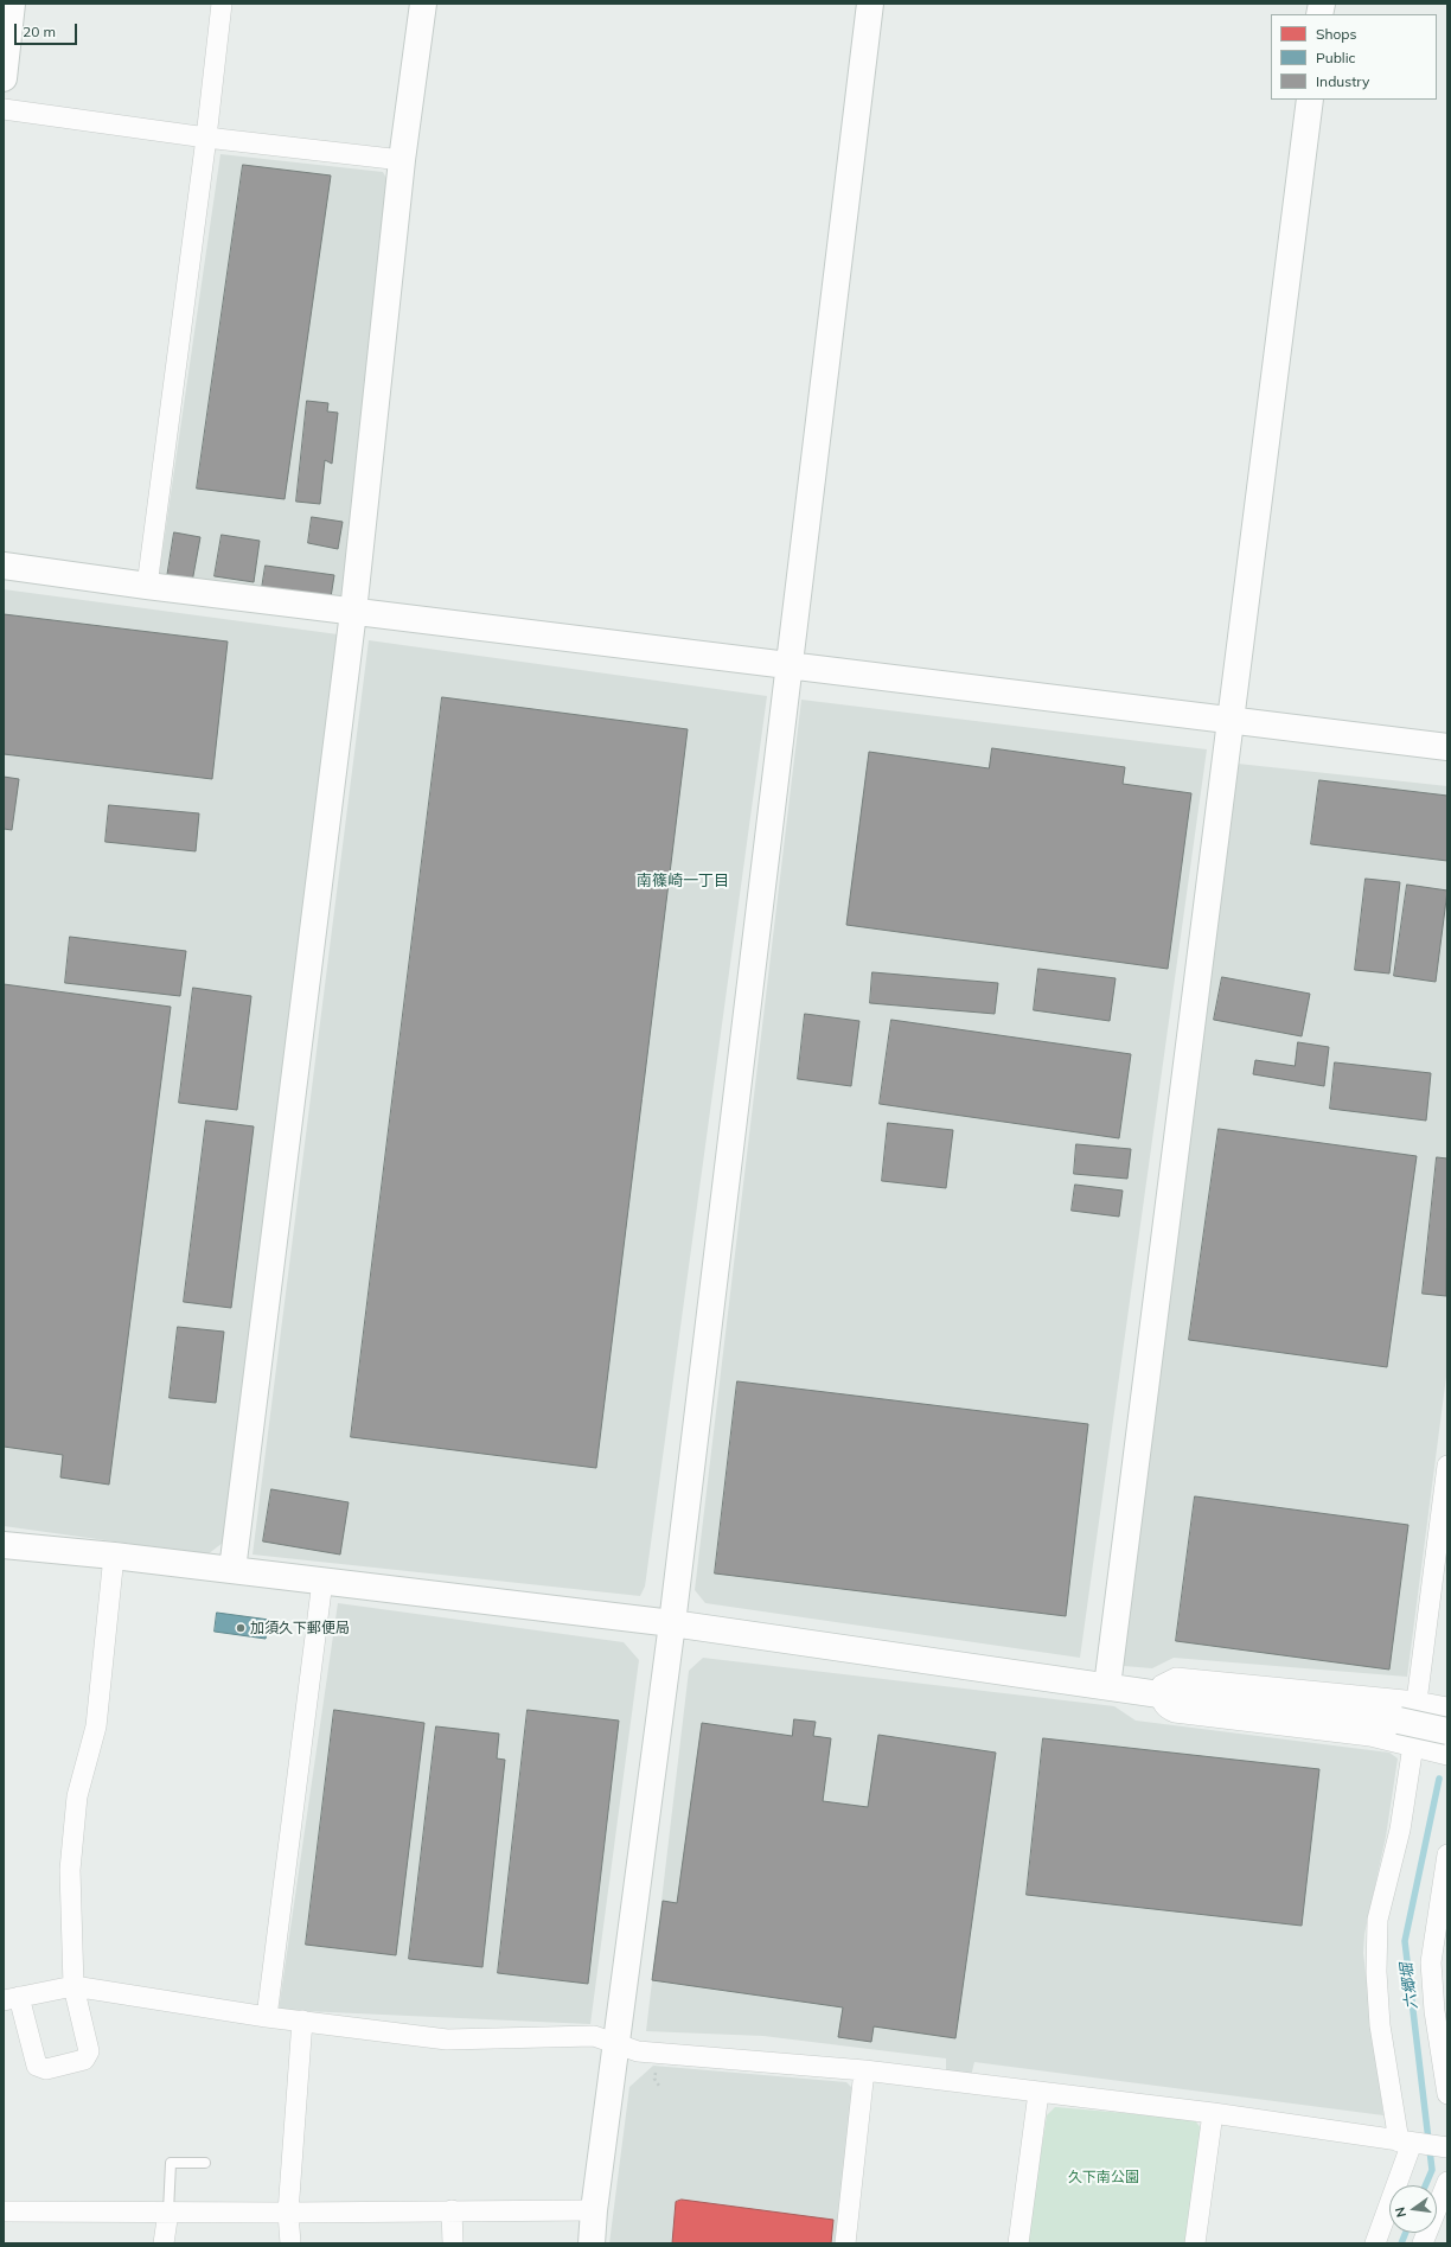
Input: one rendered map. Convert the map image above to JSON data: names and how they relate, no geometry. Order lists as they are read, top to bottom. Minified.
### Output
{"districts":["南篠崎一丁目"],"water":["六郷堀"],"parks":["久下南公園"],"places":["加須久下郵便局"],"legend":["Shops","Public","Industry"],"scale_bar":"20 m","north":"left"}
